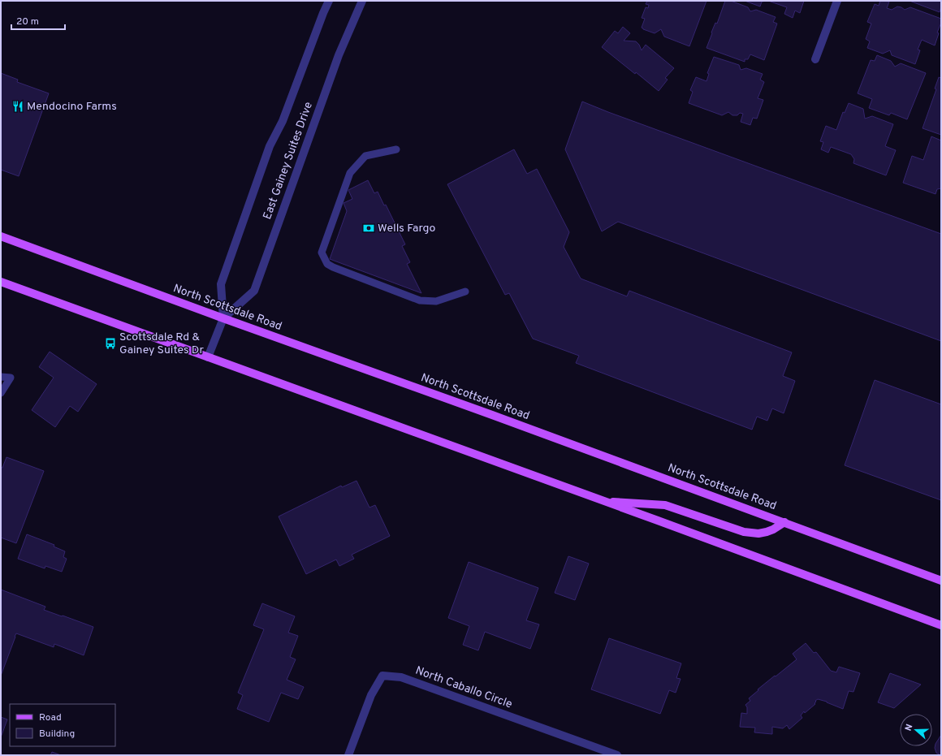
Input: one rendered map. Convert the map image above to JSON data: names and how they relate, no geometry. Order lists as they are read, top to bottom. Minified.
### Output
{"streets":{"main road":["North Scottsdale Road"],"street":["East Gainey Suites Drive","North Caballo Circle"]},"crossings":[["East Gainey Suites Drive","North Scottsdale Road"]],"places":{"restaurant":["Mendocino Farms"],"bank":["Wells Fargo"],"bus stop":["Scottsdale Rd & Gainey Suites Dr"]},"legend":["Road","Building"],"scale_bar":"20 m","north":"left"}
